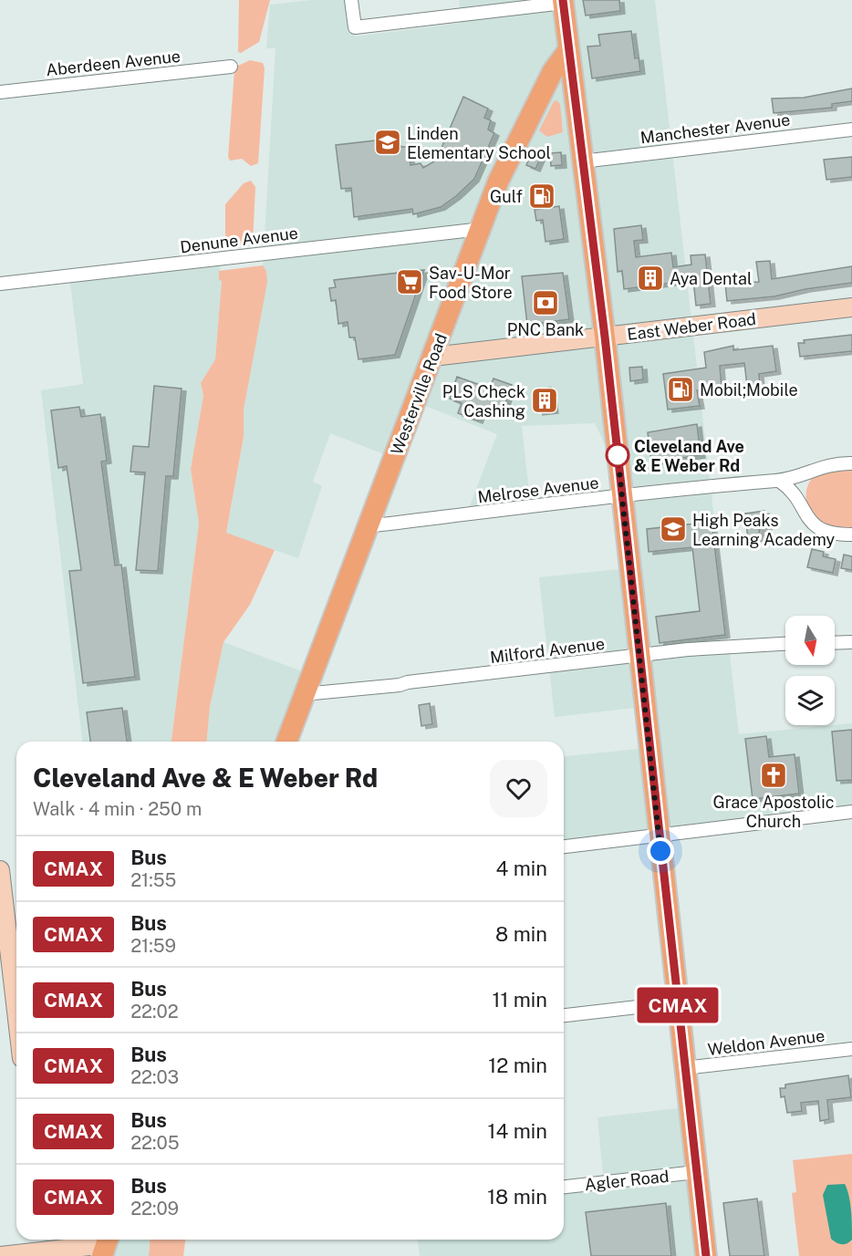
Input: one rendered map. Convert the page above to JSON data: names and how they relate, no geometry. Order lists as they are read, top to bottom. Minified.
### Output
{"streets":{"main road":["Westerville Road"],"street":["Aberdeen Avenue","Manchester Avenue","Denune Avenue","East Weber Road","Melrose Avenue","Milford Avenue","Weldon Avenue","Agler Road"]},"crossings":[["Denune Avenue","Westerville Road"],["East Weber Road","Westerville Road"],["Westerville Road","Melrose Avenue"],["Westerville Road","Milford Avenue"]],"places":{"school or university":["Linden Elementary School","High Peaks Learning Academy"],"fuel station":["Gulf","Mobil;Mobile"],"building":["Aya Dental","PLS Check Cashing"],"supermarket":["Sav-U-Mor Food Store"],"bank":["PNC Bank"],"other":["Cleveland Ave & E Weber Rd"],"church":["Grace Apostolic Church"]},"lines":["bus line CMAX"],"north":"bottom","page":{"on_map":"CMAX","heading":["Cleveland Ave & E Weber Rd","Walk · 4 min · 250 m"],"list":[{"mark":"CMAX","name":"Bus","note":"21:55","value":"4 min"},{"mark":"CMAX","name":"Bus","note":"21:59","value":"8 min"},{"mark":"CMAX","name":"Bus","note":"22:02","value":"11 min"},{"mark":"CMAX","name":"Bus","note":"22:03","value":"12 min"},{"mark":"CMAX","name":"Bus","note":"22:05","value":"14 min"},{"mark":"CMAX","name":"Bus","note":"22:09","value":"18 min"}]}}
